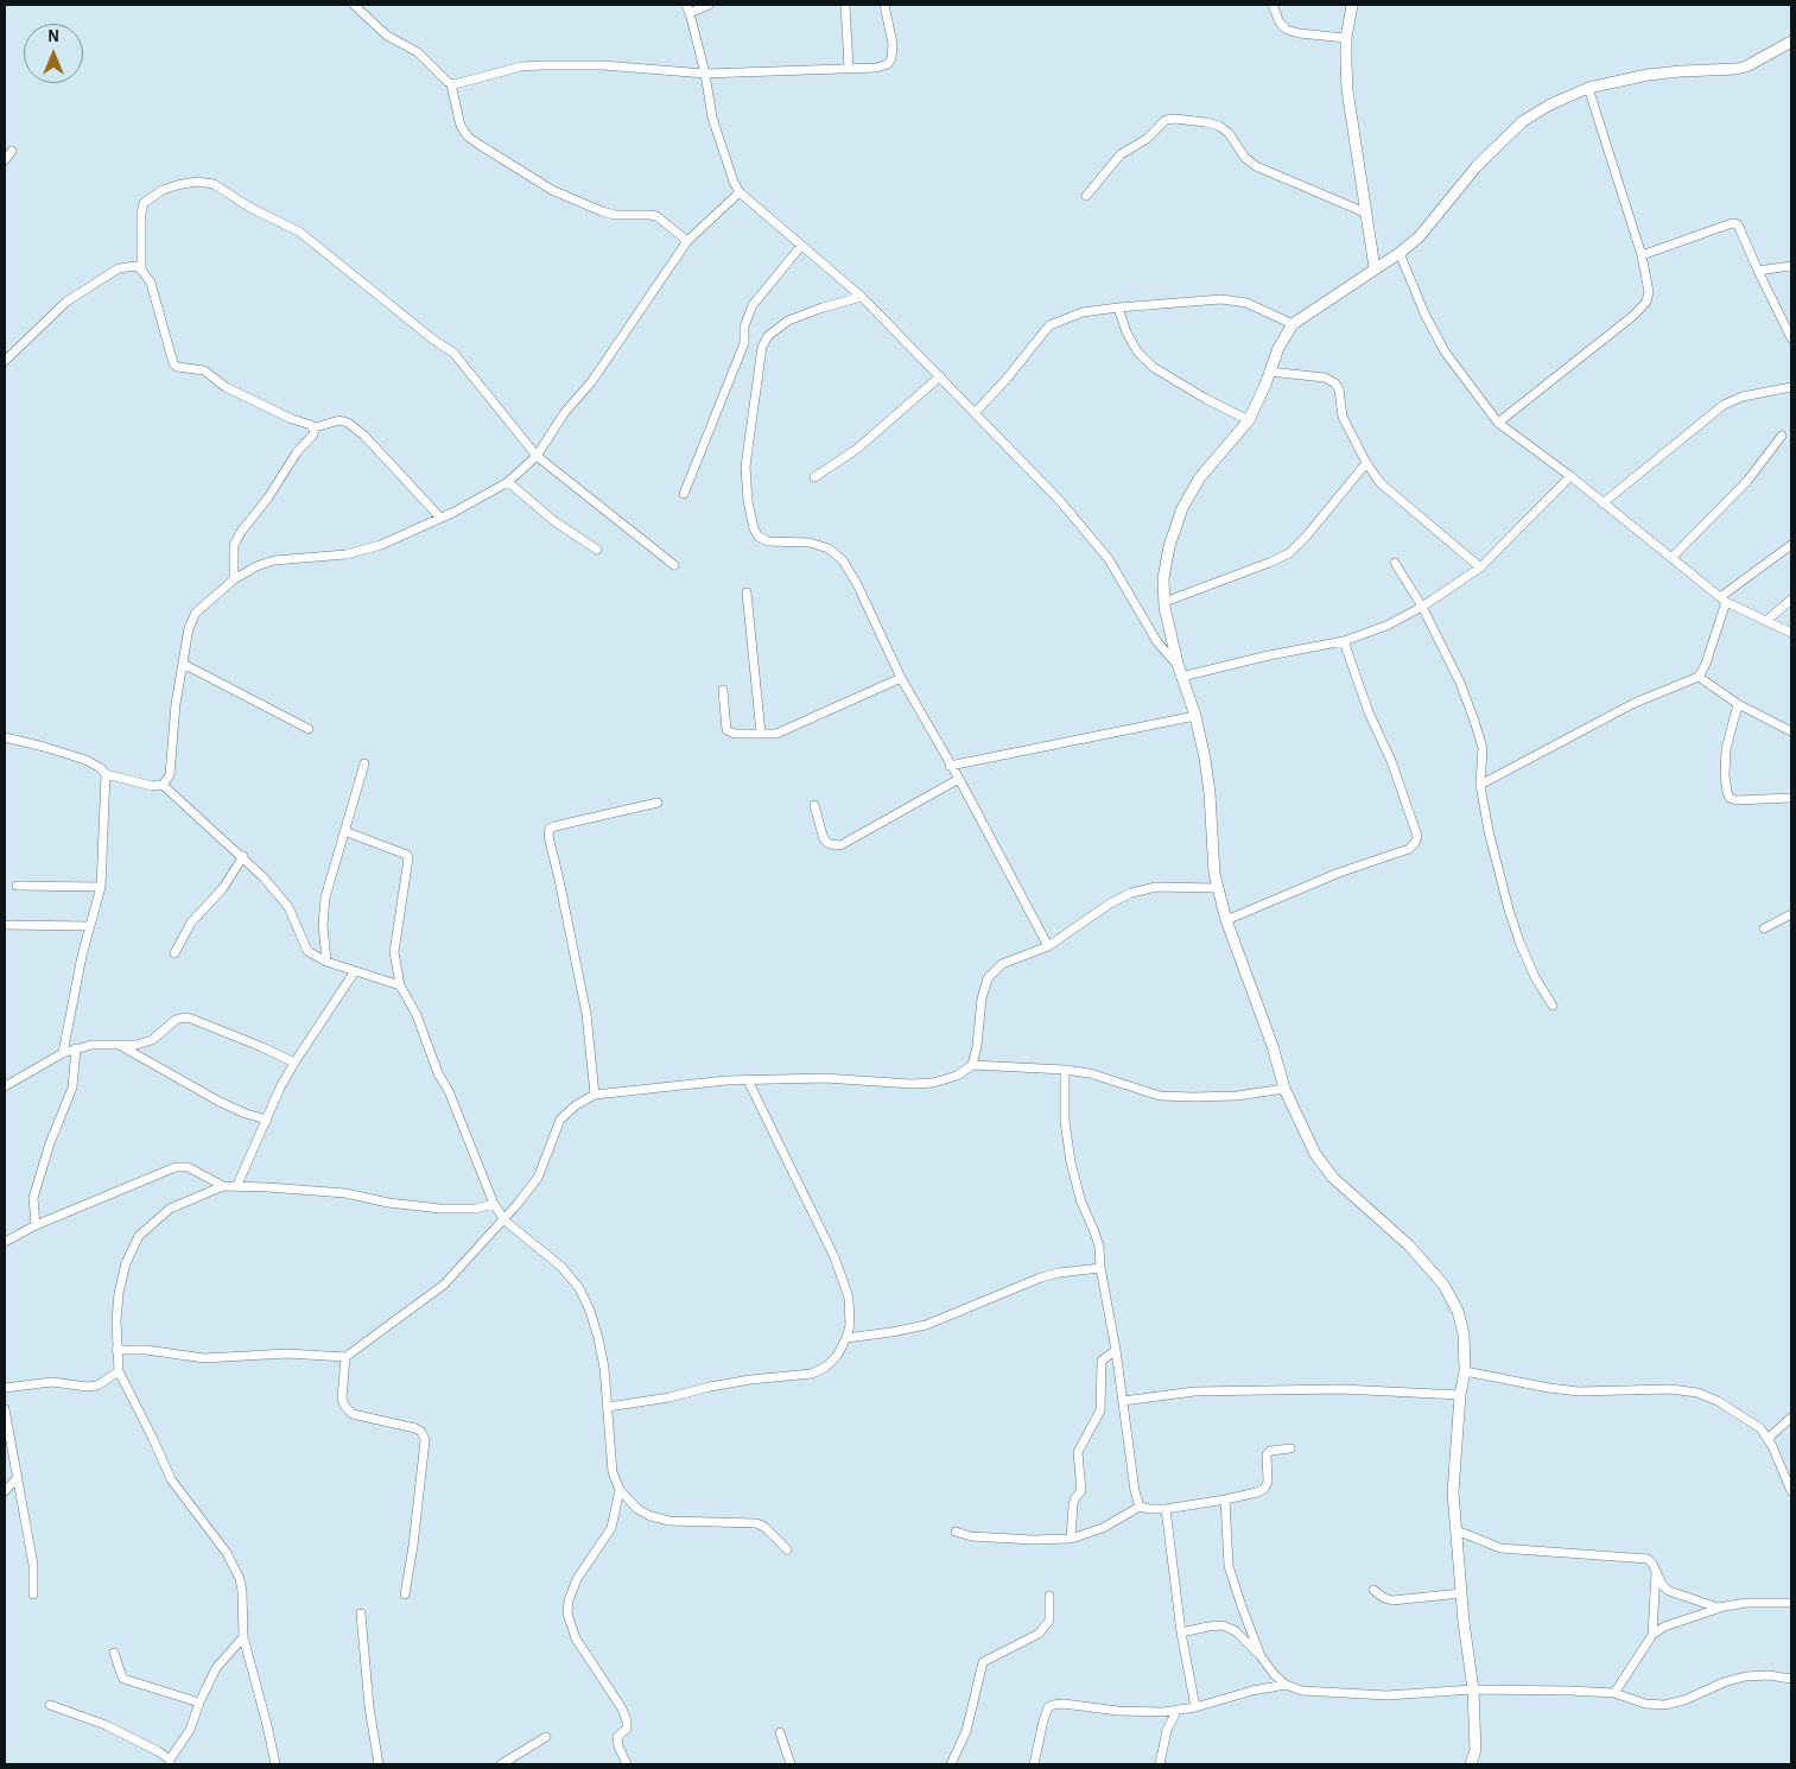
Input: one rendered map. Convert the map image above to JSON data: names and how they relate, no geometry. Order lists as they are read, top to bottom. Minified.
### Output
{"north":"top"}
